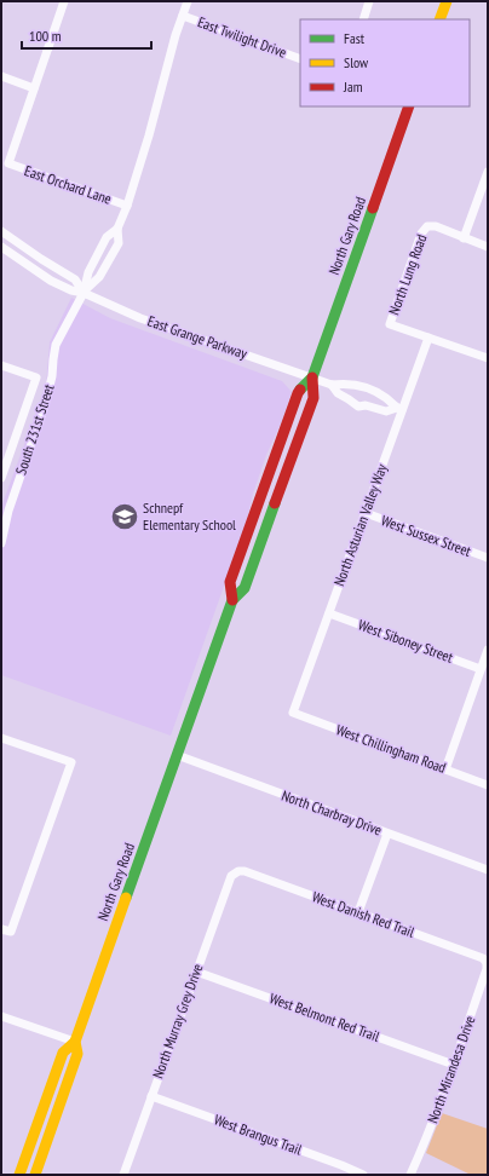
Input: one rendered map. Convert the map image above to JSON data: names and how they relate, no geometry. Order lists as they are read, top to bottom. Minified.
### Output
{"streets":{"main road":["North Gary Road"],"street":["East Twilight Drive","East Orchard Lane","North Lung Road","East Grange Parkway","South 231st Street","North Asturian Valley Way","West Sussex Street","West Siboney Street","West Chillingham Road","North Charbray Drive","West Danish Red Trail","West Belmont Red Trail","North Murray Grey Drive","North Mirandesa Drive","West Brangus Trail"]},"crossings":[["East Twilight Drive","South 231st Street"],["East Orchard Lane","South 231st Street"],["North Gary Road","East Grange Parkway"],["North Gary Road","North Charbray Drive"],["North Lung Road","North Asturian Valley Way"],["East Grange Parkway","South 231st Street"],["North Asturian Valley Way","West Sussex Street"],["North Asturian Valley Way","West Siboney Street"],["North Asturian Valley Way","West Chillingham Road"],["West Danish Red Trail","North Murray Grey Drive"],["West Danish Red Trail","North Mirandesa Drive"],["West Belmont Red Trail","North Murray Grey Drive"],["West Belmont Red Trail","North Mirandesa Drive"],["North Murray Grey Drive","West Brangus Trail"]],"places":{"school or university":["Schnepf Elementary School"]},"legend":["Fast","Slow","Jam"],"scale_bar":"100 m"}
